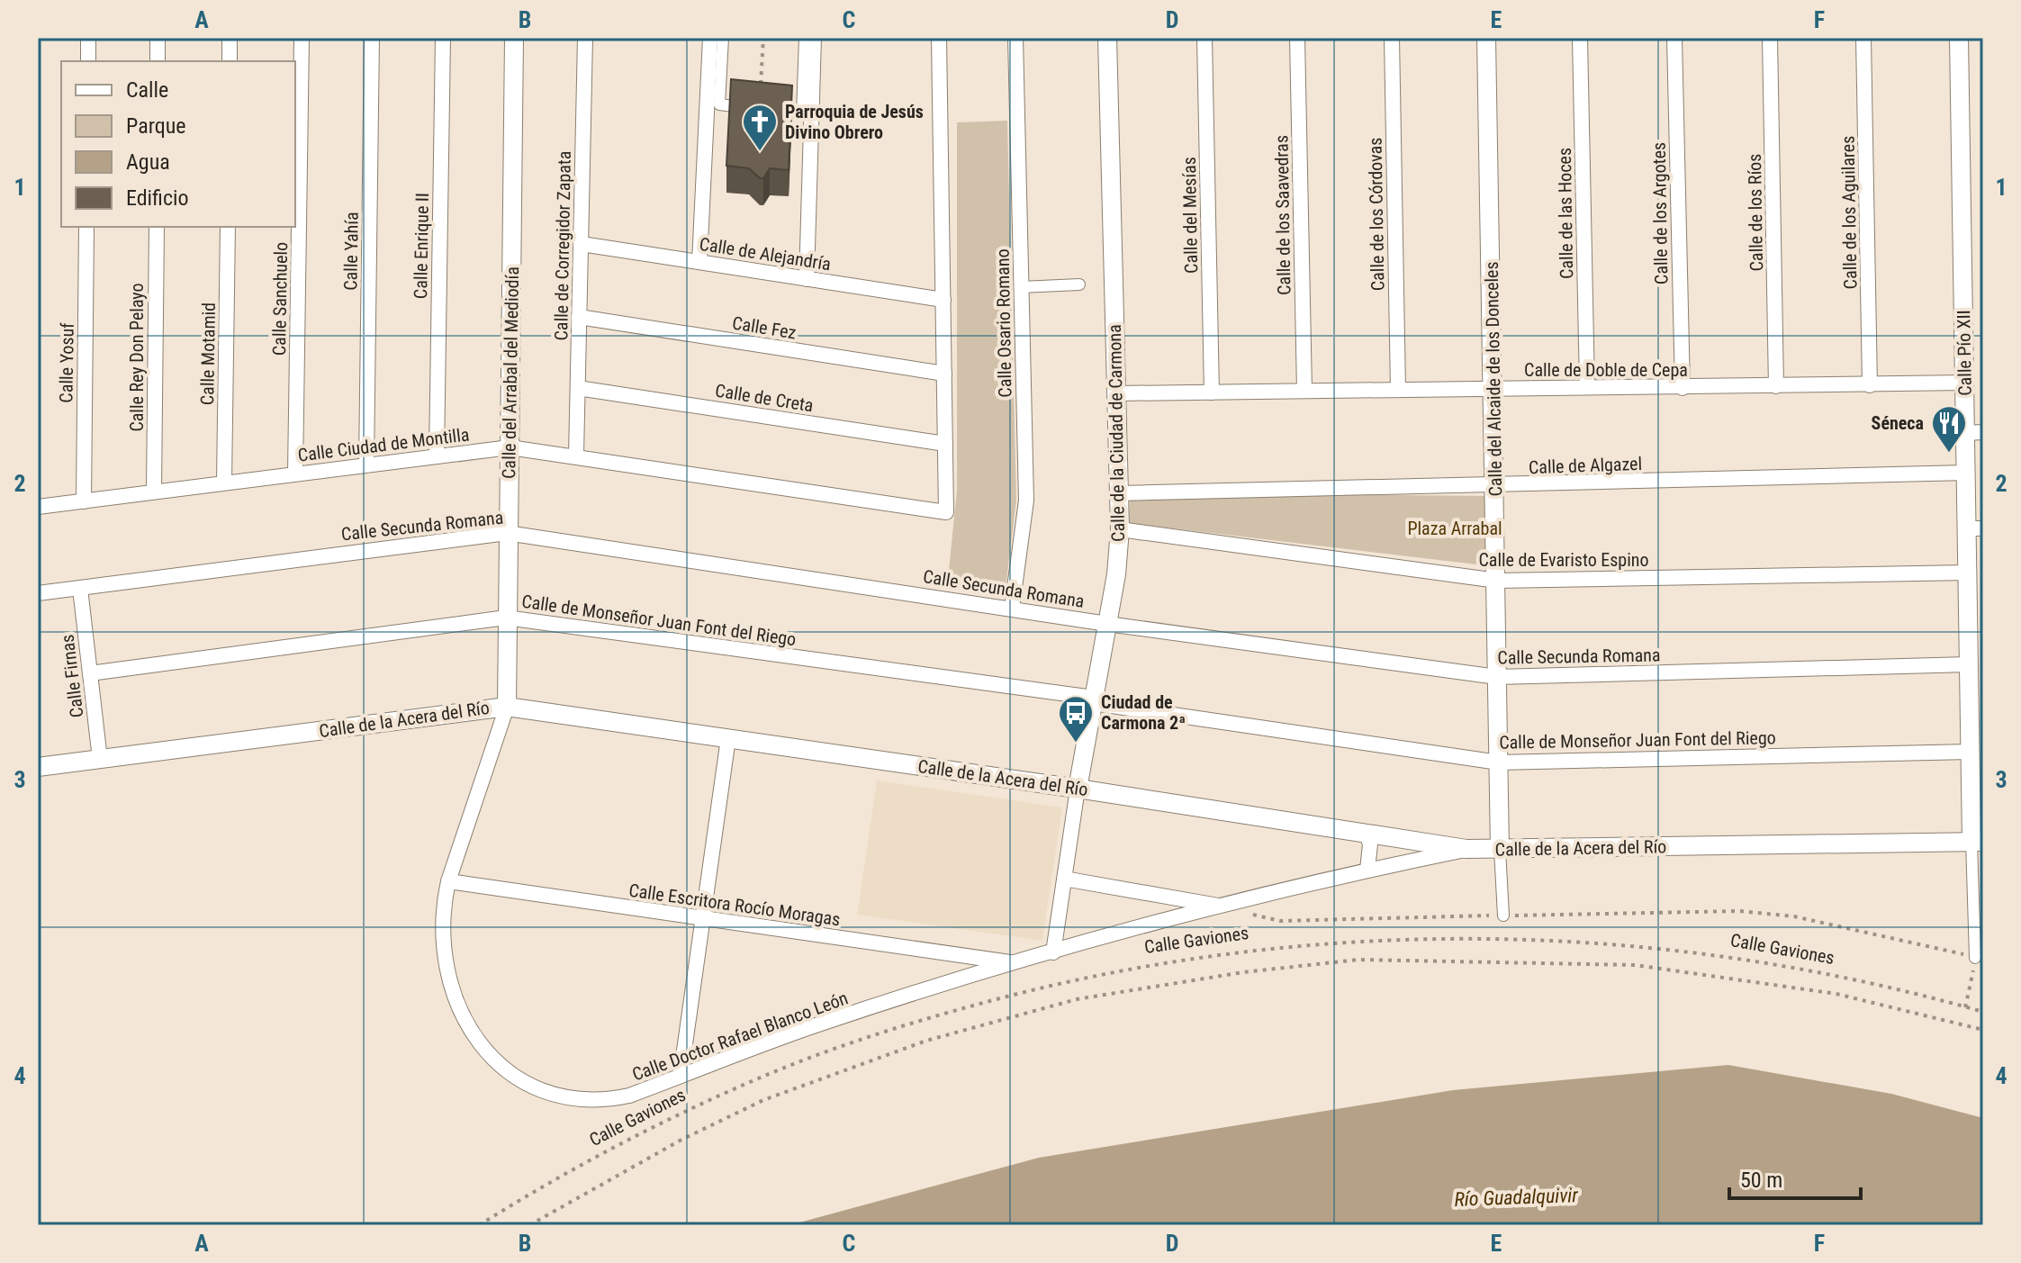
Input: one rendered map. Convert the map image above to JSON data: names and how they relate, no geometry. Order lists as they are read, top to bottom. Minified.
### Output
{"streets":{"street":["Calle de los Ríos","Calle de los Aguilares","Calle de las Hoces","Calle de los Argotes","Calle de los Córdovas","Calle del Mesías","Calle de los Saavedras","Calle Enrique II","Calle de Corregidor Zapata","Calle Yahía","Calle de Alejandría","Calle Sanchuelo","Calle Osario Romano","Calle Fez","Calle Pío XII","Calle Motamid","Calle Rey Don Pelayo","Calle Yosuf","Calle de Doble de Cepa","Calle del Arrabal del Mediodía","Calle del Alcaide de los Donceles","Calle de Creta","Calle de la Ciudad de Carmona","Calle Ciudad de Montilla","Calle de Algazel","Calle Secunda Romana","Calle de Evaristo Espino","Calle de Monseñor Juan Font del Riego","Calle Firnas","Calle de la Acera del Río","Calle Escritora Rocío Moragas","Calle Doctor Rafael Blanco León"],"path":["Calle Gaviones"]},"crossings":[["Calle de los Ríos","Calle de Doble de Cepa"],["Calle de los Aguilares","Calle de Doble de Cepa"],["Calle de las Hoces","Calle de Doble de Cepa"],["Calle de los Argotes","Calle de Doble de Cepa"],["Calle de los Córdovas","Calle de Doble de Cepa"],["Calle del Mesías","Calle de Doble de Cepa"],["Calle de los Saavedras","Calle de Doble de Cepa"],["Calle Enrique II","Calle Ciudad de Montilla"],["Calle de Corregidor Zapata","Calle de Alejandría"],["Calle de Corregidor Zapata","Calle Fez"],["Calle de Corregidor Zapata","Calle de Creta"],["Calle de Corregidor Zapata","Calle Ciudad de Montilla"],["Calle Yahía","Calle Ciudad de Montilla"],["Calle Sanchuelo","Calle Ciudad de Montilla"],["Calle Osario Romano","Calle Secunda Romana"],["Calle Pío XII","Calle de Doble de Cepa"],["Calle Pío XII","Calle de Algazel"],["Calle Pío XII","Calle Secunda Romana"],["Calle Pío XII","Calle de Evaristo Espino"],["Calle Pío XII","Calle de Monseñor Juan Font del Riego"],["Calle Pío XII","Calle de la Acera del Río"],["Calle Motamid","Calle Ciudad de Montilla"],["Calle Rey Don Pelayo","Calle Ciudad de Montilla"],["Calle Yosuf","Calle Ciudad de Montilla"],["Calle de Doble de Cepa","Calle del Alcaide de los Donceles"],["Calle de Doble de Cepa","Calle de la Ciudad de Carmona"],["Calle del Arrabal del Mediodía","Calle Ciudad de Montilla"],["Calle del Arrabal del Mediodía","Calle Secunda Romana"],["Calle del Arrabal del Mediodía","Calle de Monseñor Juan Font del Riego"],["Calle del Arrabal del Mediodía","Calle de la Acera del Río"],["Calle del Arrabal del Mediodía","Calle Doctor Rafael Blanco León"],["Calle del Alcaide de los Donceles","Calle de Algazel"],["Calle del Alcaide de los Donceles","Calle Secunda Romana"],["Calle del Alcaide de los Donceles","Calle de Evaristo Espino"],["Calle del Alcaide de los Donceles","Calle de Monseñor Juan Font del Riego"],["Calle del Alcaide de los Donceles","Calle de la Acera del Río"],["Calle de Creta","Calle Ciudad de Montilla"],["Calle de la Ciudad de Carmona","Calle de Algazel"],["Calle de la Ciudad de Carmona","Calle Secunda Romana"],["Calle de la Ciudad de Carmona","Calle de Evaristo Espino"],["Calle de la Ciudad de Carmona","Calle de Monseñor Juan Font del Riego"],["Calle de la Ciudad de Carmona","Calle de la Acera del Río"],["Calle de la Ciudad de Carmona","Calle Doctor Rafael Blanco León"],["Calle Secunda Romana","Calle Firnas"],["Calle de Monseñor Juan Font del Riego","Calle Firnas"],["Calle Firnas","Calle de la Acera del Río"],["Calle de la Acera del Río","Calle Doctor Rafael Blanco León"],["Calle Escritora Rocío Moragas","Calle Doctor Rafael Blanco León"]],"water":["Río Guadalquivir"],"parks":["Plaza Arrabal"],"places":{"church":["Parroquia de Jesús Divino Obrero"],"restaurant":["Séneca"],"bus stop":["Ciudad de Carmona 2ª"]},"legend":["Calle","Parque","Agua","Edificio"],"scale_bar":"50 m","grid":{"columns":["A","B","C","D","E","F"],"rows":["1","2","3","4"]}}
